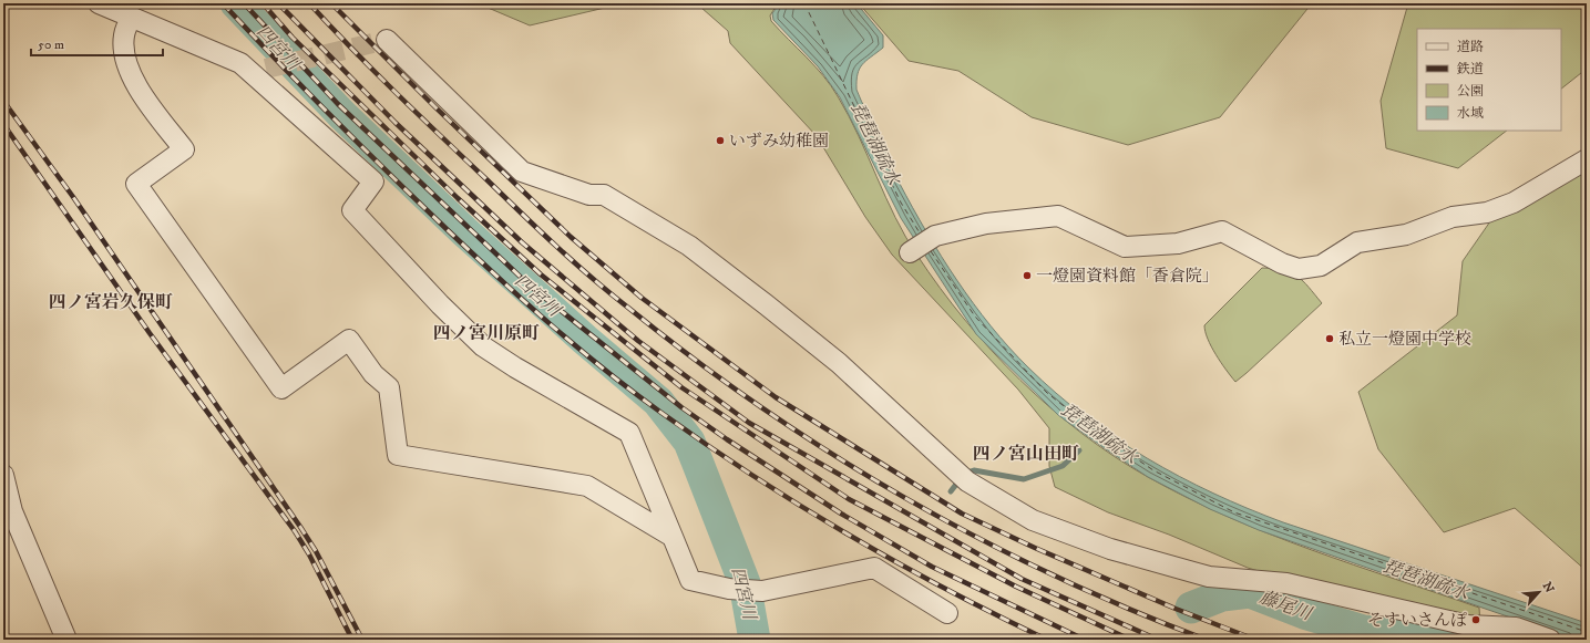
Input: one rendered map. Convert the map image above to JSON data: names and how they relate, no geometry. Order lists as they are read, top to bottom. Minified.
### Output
{"districts":["四ノ宮岩久保町","四ノ宮川原町","四ノ宮山田町"],"water":["四宮川","琵琶湖疏水","藤尾川"],"places":["いずみ幼稚園","一燈園資料館「香倉院」","私立一燈園中学校","そすいさんぽ"],"legend":["道路","鉄道","公園","水域"],"scale_bar":"50 m","north":"top right"}
